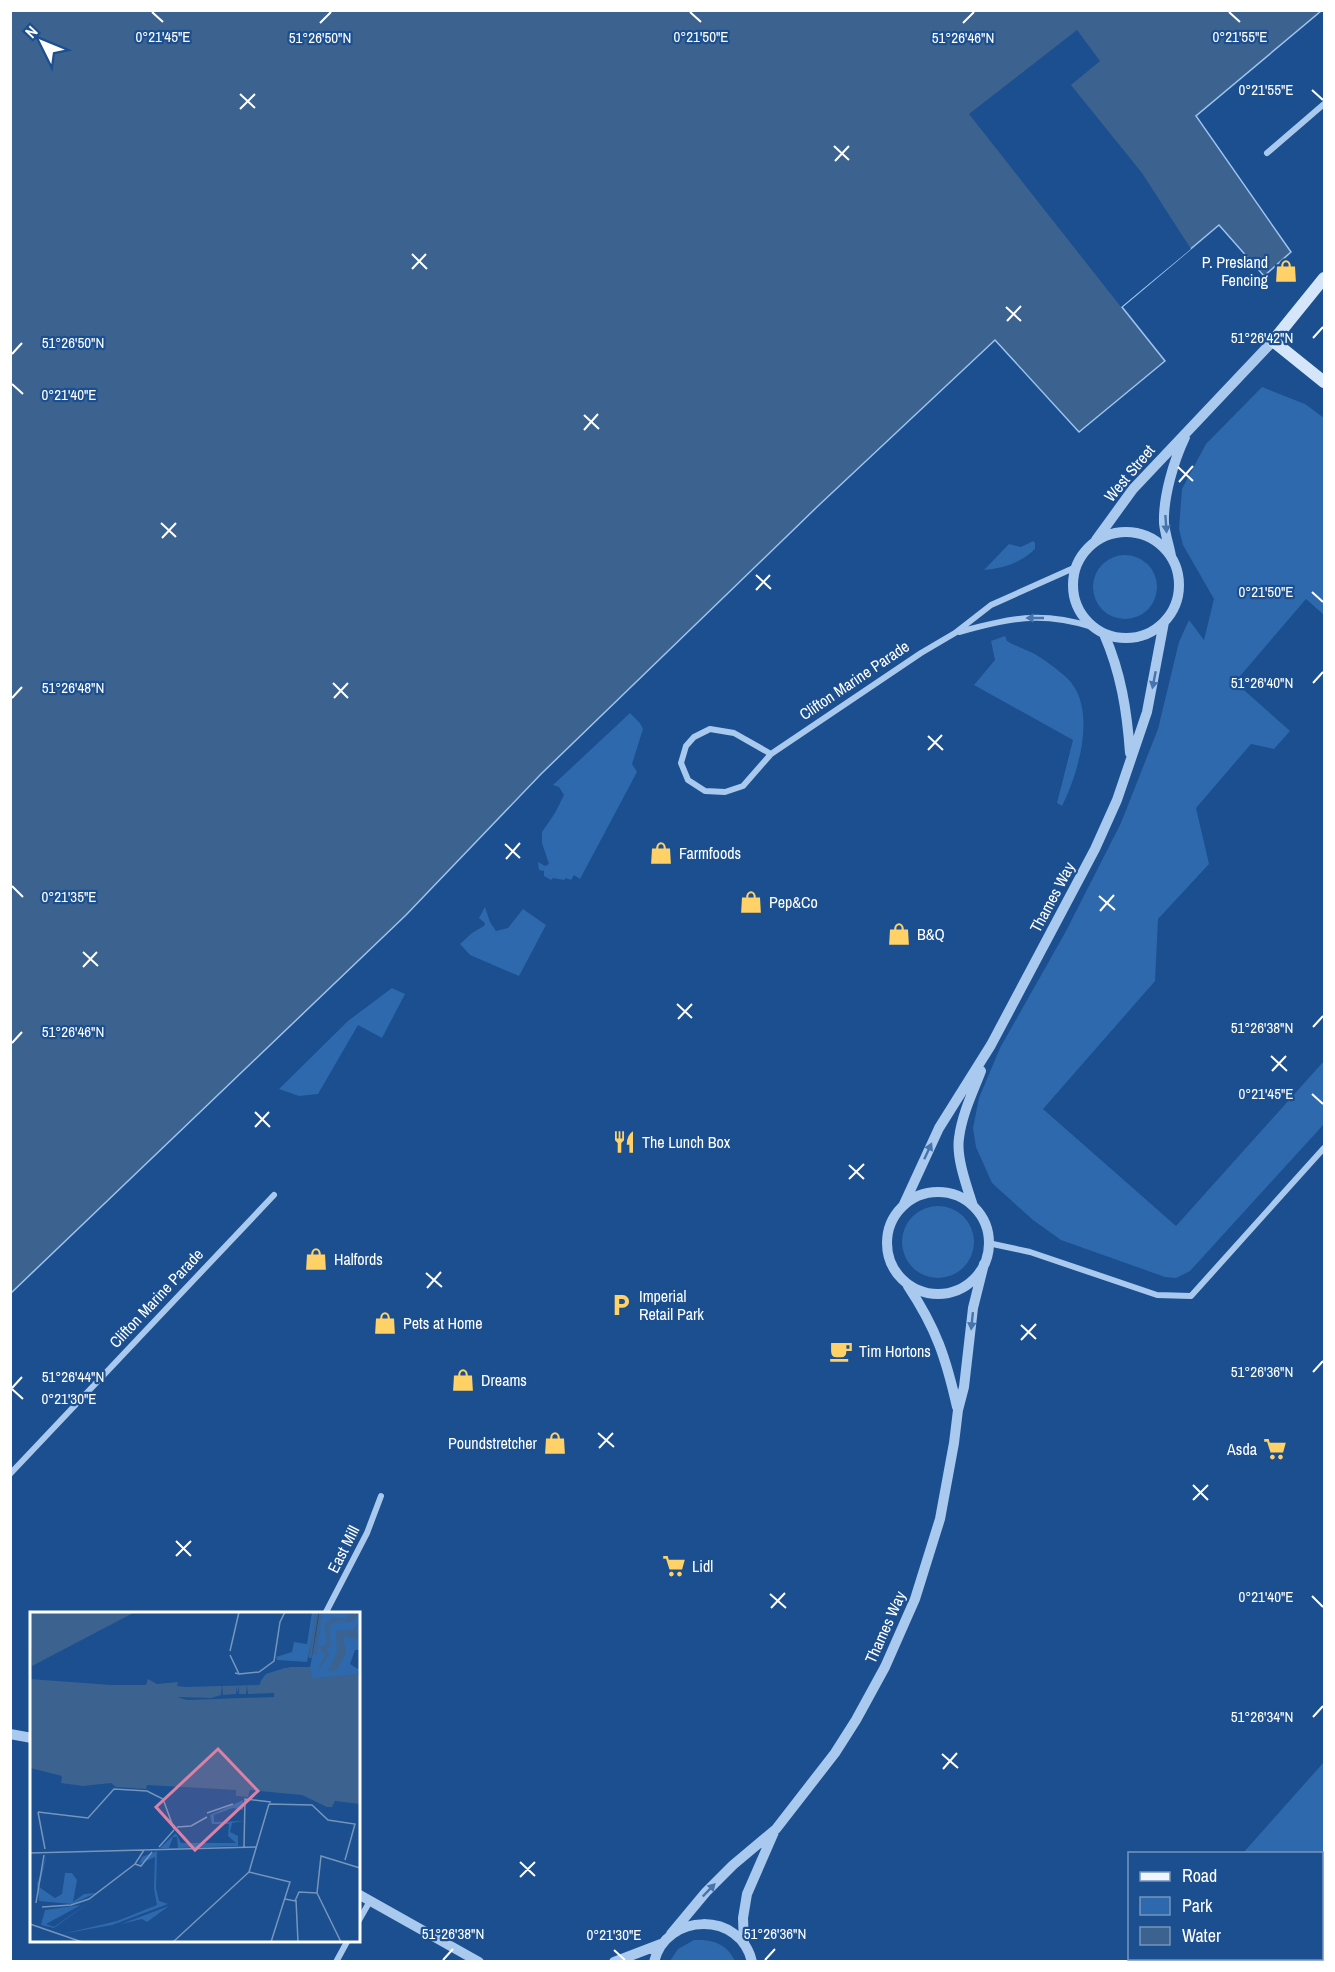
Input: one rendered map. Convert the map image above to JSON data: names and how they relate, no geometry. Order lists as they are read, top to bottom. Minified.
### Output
{"streets":{"main road":["West Street"],"street":["Clifton Marine Parade","Thames Way","East Mill"]},"crossings":[["West Street","Clifton Marine Parade"],["West Street","Thames Way"],["Clifton Marine Parade","Thames Way"]],"places":{"shop":["P. Presland Fencing","Farmfoods","Pep&Co","B&Q","Halfords","Pets at Home","Dreams","Poundstretcher"],"restaurant":["The Lunch Box"],"parking":["Imperial Retail Park"],"cafe":["Tim Hortons"],"supermarket":["Asda","Lidl"]},"legend":["Road","Park","Water"],"north":"top left","coordinates":["0°21'55\"E","0°21'45\"E","0°21'50\"E","51°26'50\"N","51°26'46\"N","51°26'42\"N","0°21'40\"E","51°26'40\"N","51°26'48\"N","0°21'35\"E","51°26'38\"N","51°26'36\"N","51°26'44\"N","0°21'30\"E","51°26'34\"N"]}
